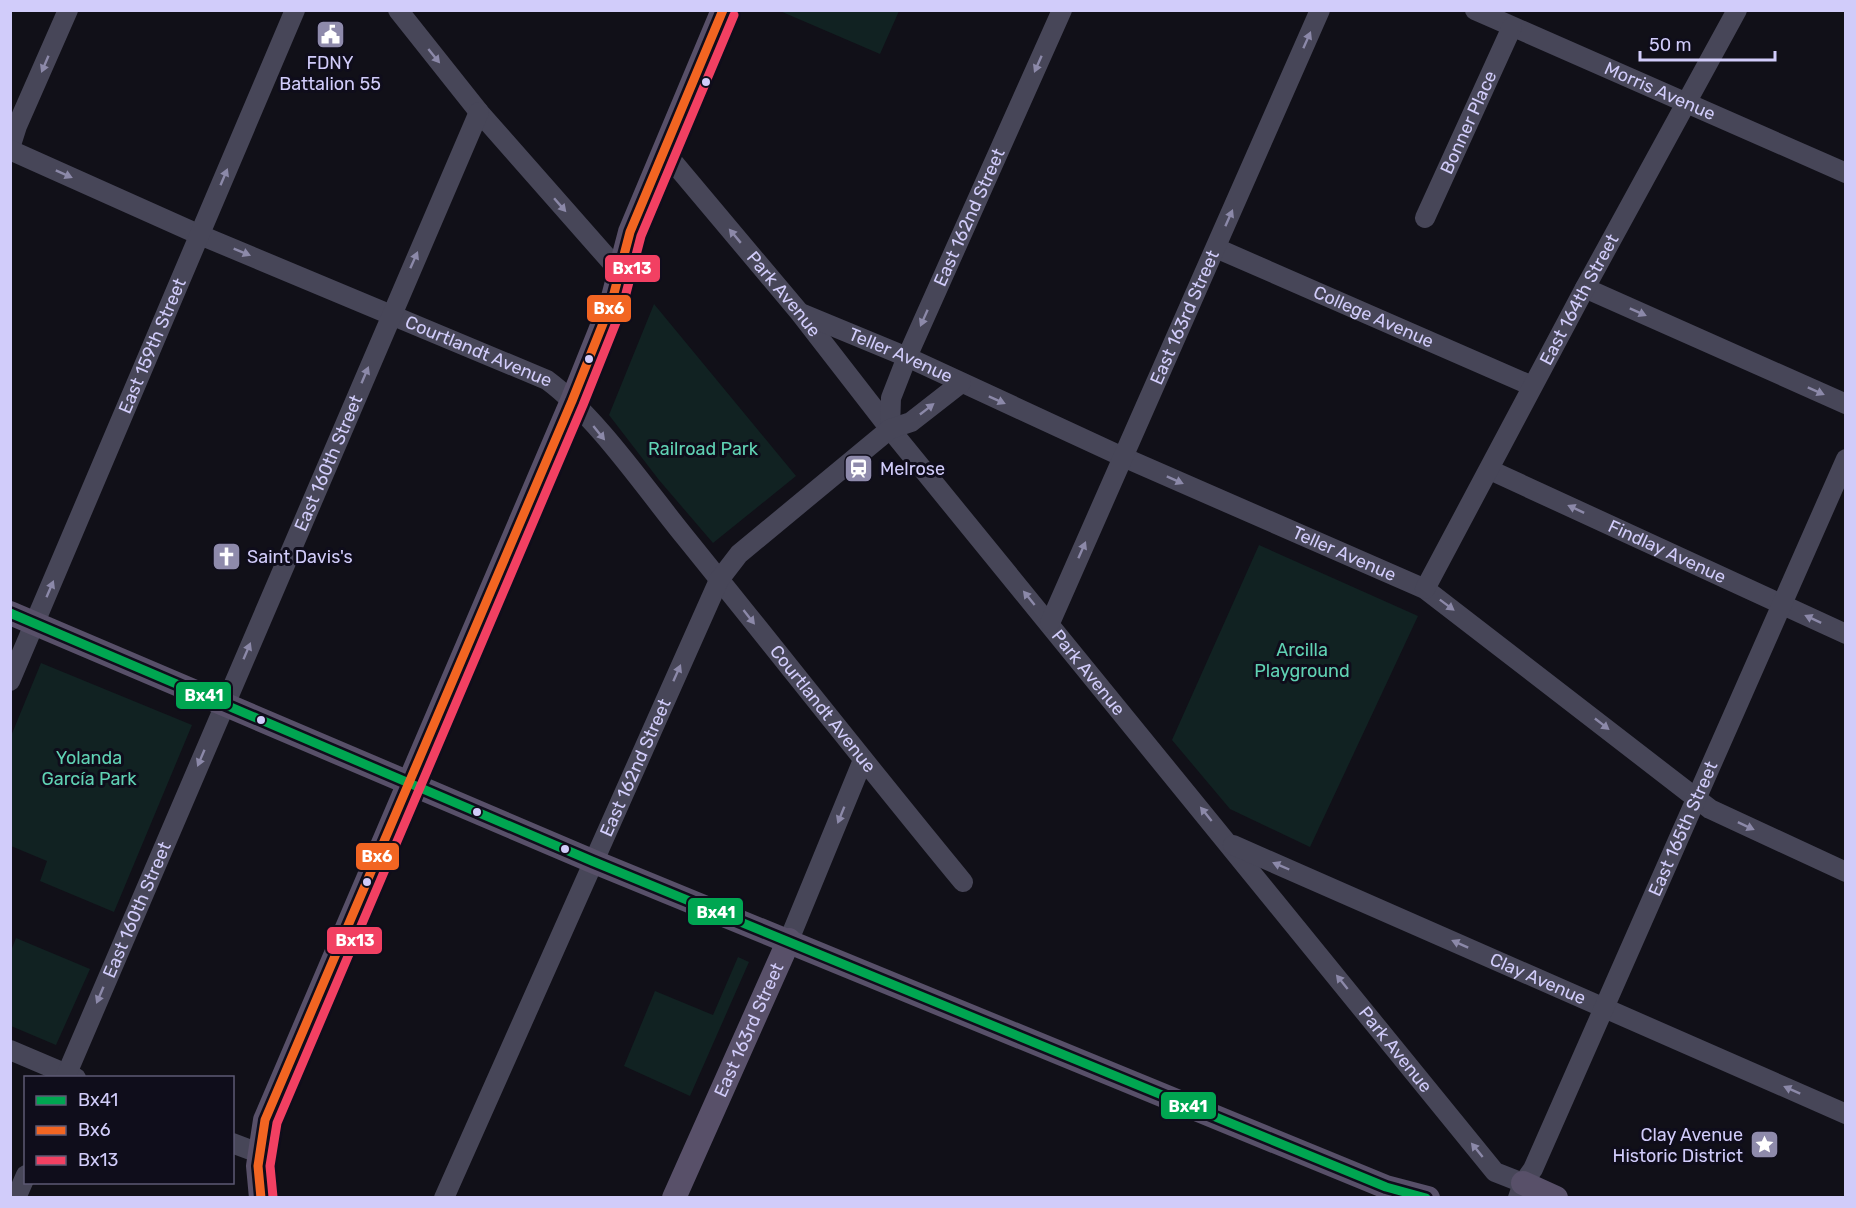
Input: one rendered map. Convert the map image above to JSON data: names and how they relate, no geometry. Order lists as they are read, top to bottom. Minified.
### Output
{"streets":{"main road":["East 163rd Street"],"street":["Morris Avenue","Bonner Place","East 162nd Street","Park Avenue","East 164th Street","College Avenue","East 159th Street","Courtlandt Avenue","Teller Avenue","East 160th Street","Findlay Avenue","East 165th Street","Clay Avenue"]},"crossings":[["Morris Avenue","Bonner Place"],["Morris Avenue","East 164th Street"],["East 162nd Street","Park Avenue"],["East 162nd Street","Courtlandt Avenue"],["East 162nd Street","Teller Avenue"],["Park Avenue","East 163rd Street"],["Park Avenue","Teller Avenue"],["Park Avenue","East 165th Street"],["Park Avenue","Clay Avenue"],["East 164th Street","College Avenue"],["East 164th Street","Teller Avenue"],["East 164th Street","Findlay Avenue"],["East 163rd Street","College Avenue"],["East 163rd Street","Courtlandt Avenue"],["East 163rd Street","Teller Avenue"],["East 159th Street","Courtlandt Avenue"],["Courtlandt Avenue","East 160th Street"],["Teller Avenue","East 165th Street"],["Findlay Avenue","East 165th Street"],["East 165th Street","Clay Avenue"]],"one_way":["Park Avenue","East 159th Street","Courtlandt Avenue","Teller Avenue","Findlay Avenue","Clay Avenue"],"parks":["Railroad Park","Arcilla Playground","Yolanda García Park"],"places":{"public building":["FDNY Battalion 55"],"station":["Melrose"],"church":["Saint Davis's"],"place":["Clay Avenue Historic District"]},"lines":["transit line Bx6","transit line Bx13","transit line Bx41"],"legend":["Bx41","Bx6","Bx13"],"scale_bar":"50 m"}
